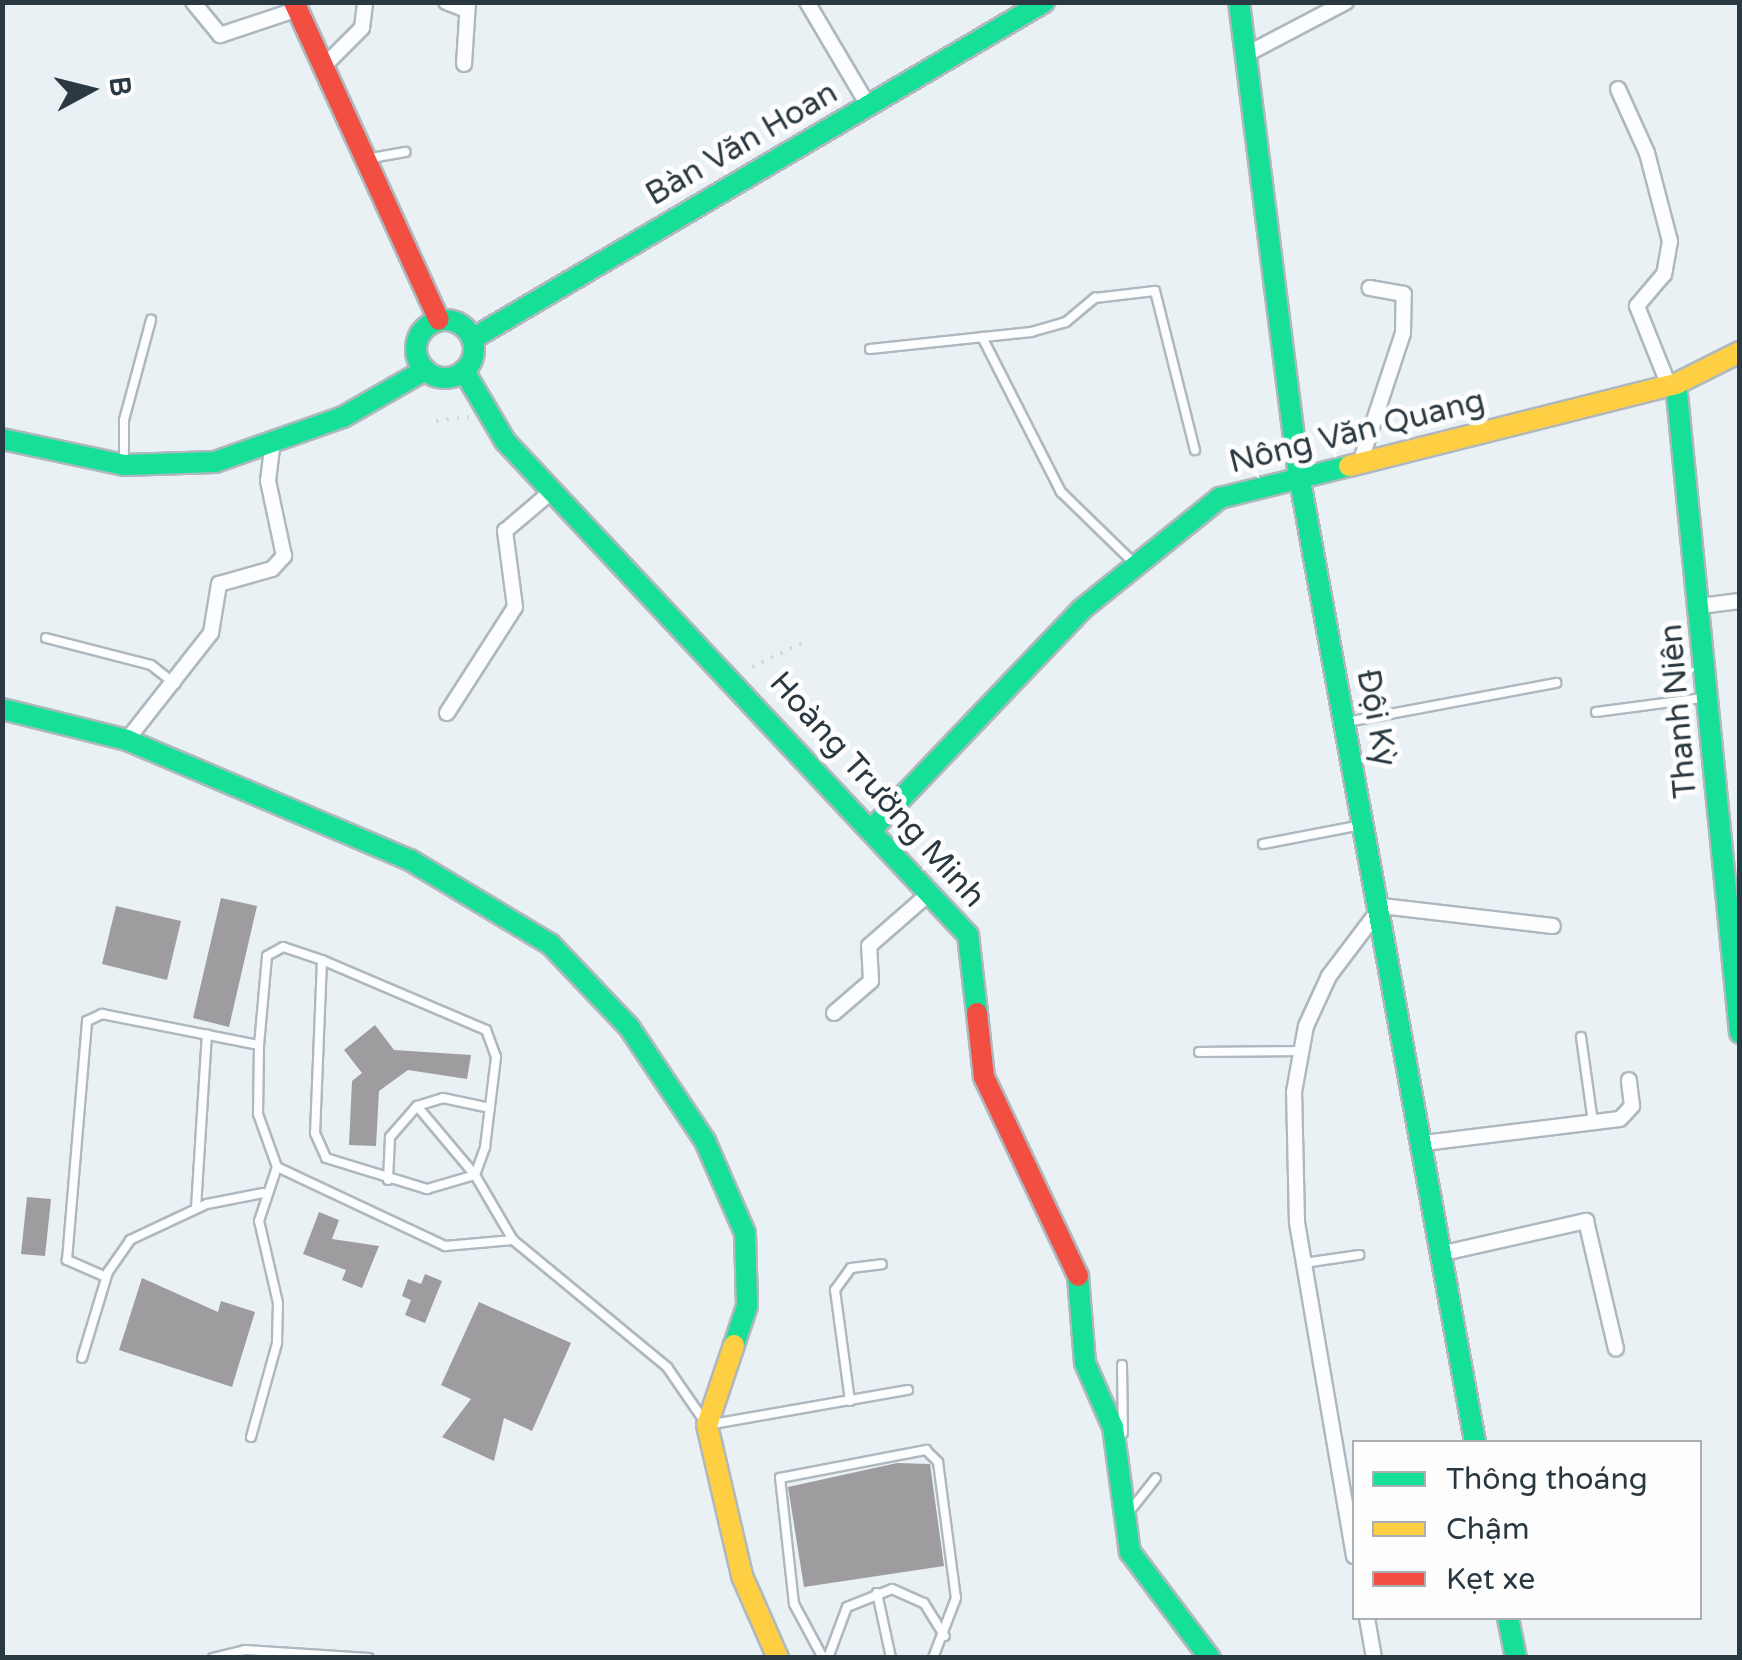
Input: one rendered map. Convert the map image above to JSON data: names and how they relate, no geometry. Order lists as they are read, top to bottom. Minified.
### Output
{"streets":{"main road":["Bàn Văn Hoan","Nông Văn Quang","Thanh Niên","Đội Kỳ","Hoàng Trường Minh"]},"crossings":[["Bàn Văn Hoan","Hoàng Trường Minh"],["Nông Văn Quang","Thanh Niên"],["Nông Văn Quang","Đội Kỳ"],["Nông Văn Quang","Hoàng Trường Minh"]],"legend":["Thông thoáng","Chậm","Kẹt xe"],"north":"right"}
